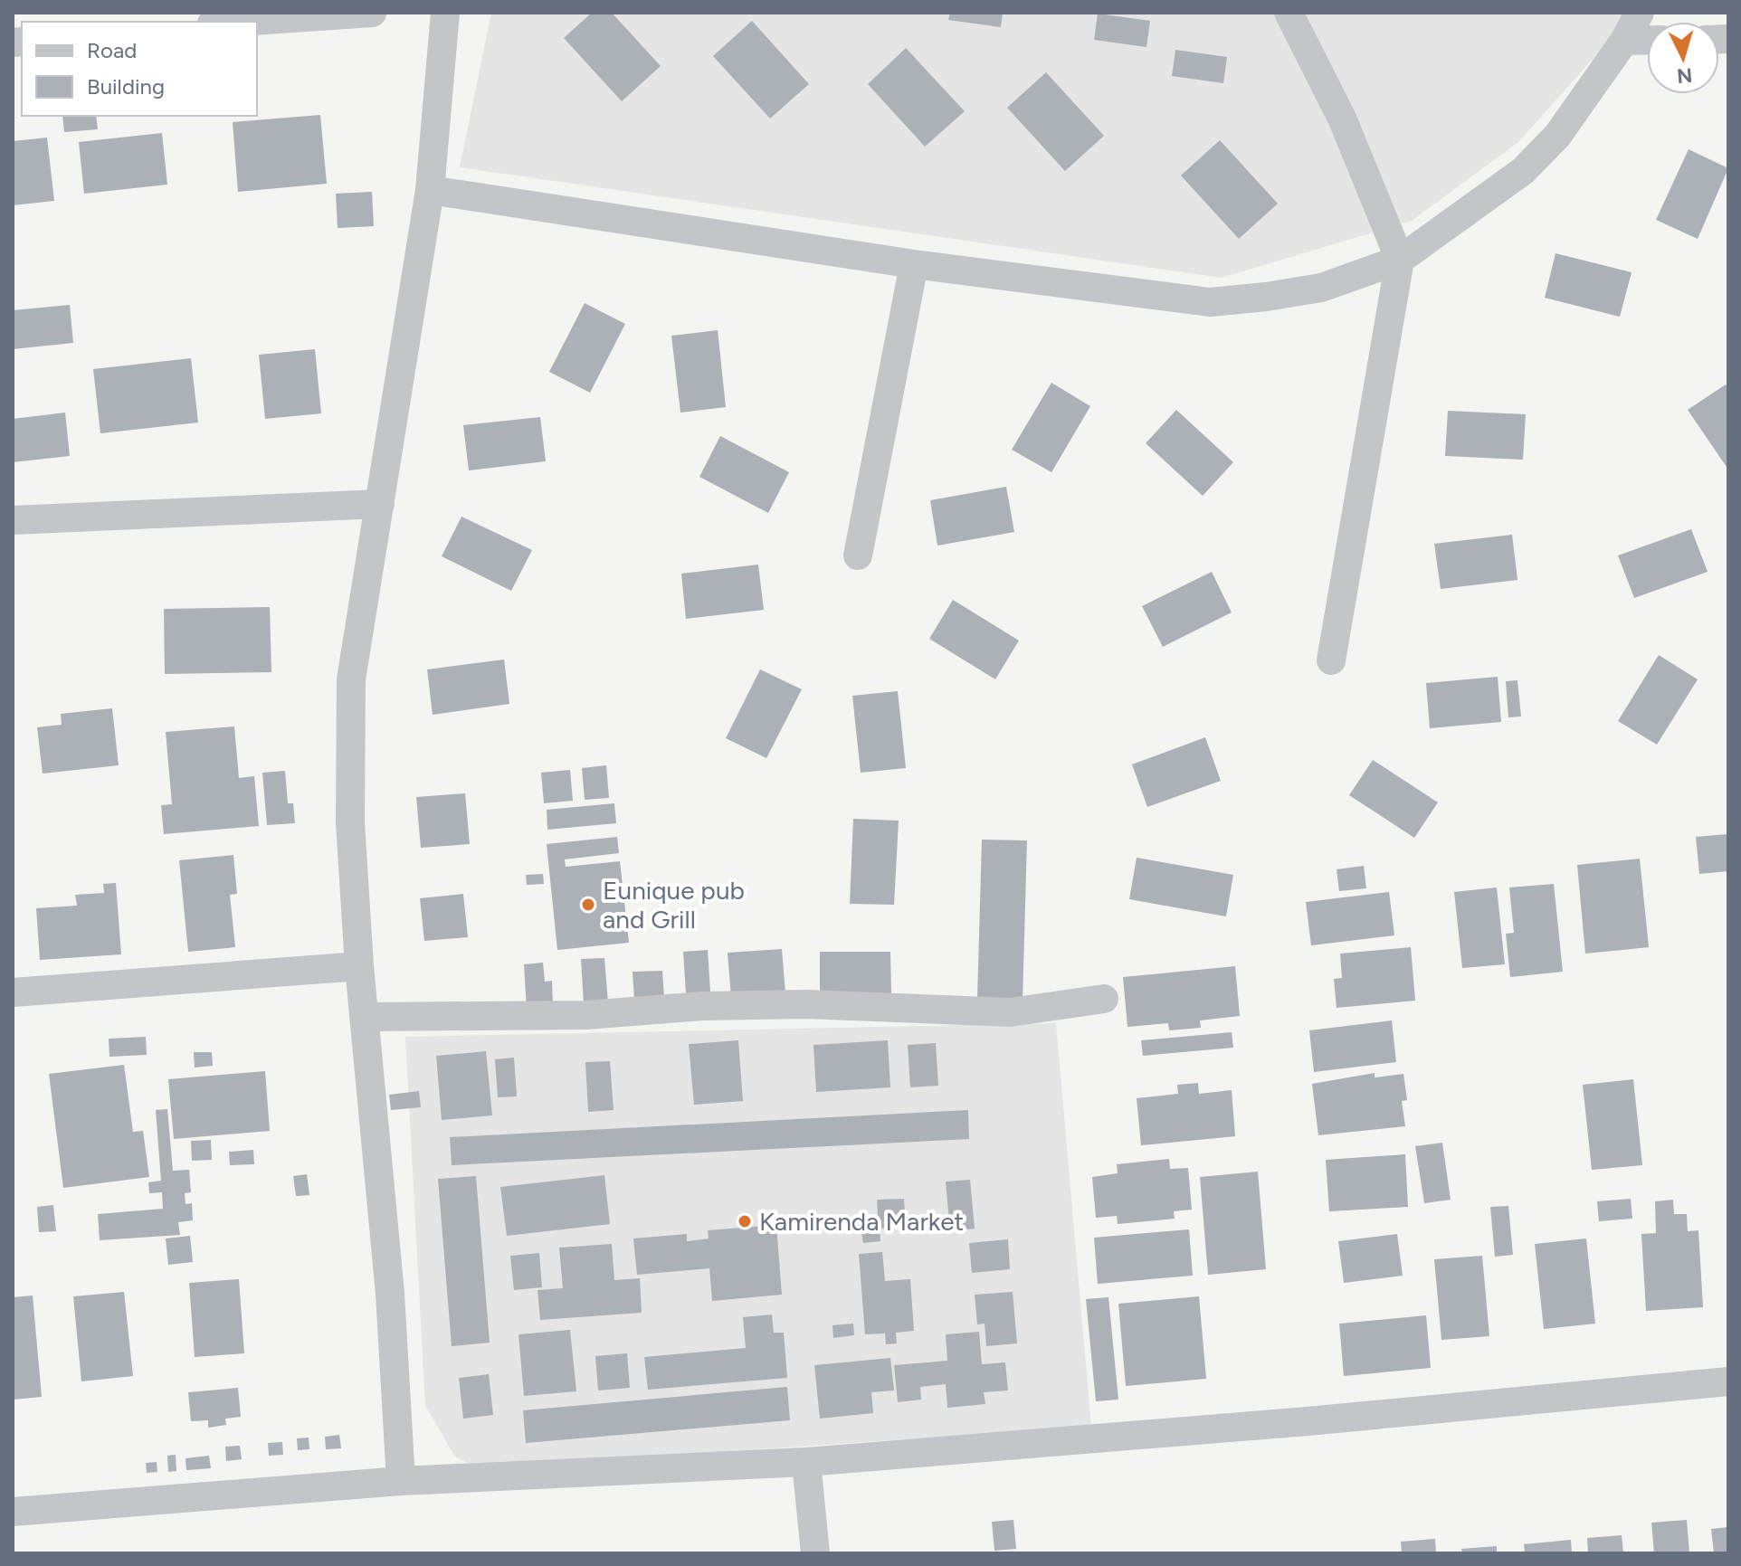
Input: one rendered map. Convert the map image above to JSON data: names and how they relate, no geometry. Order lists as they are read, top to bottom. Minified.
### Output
{"places":["Eunique pub and Grill","Kamirenda Market"],"legend":["Road","Building"],"north":"bottom"}
